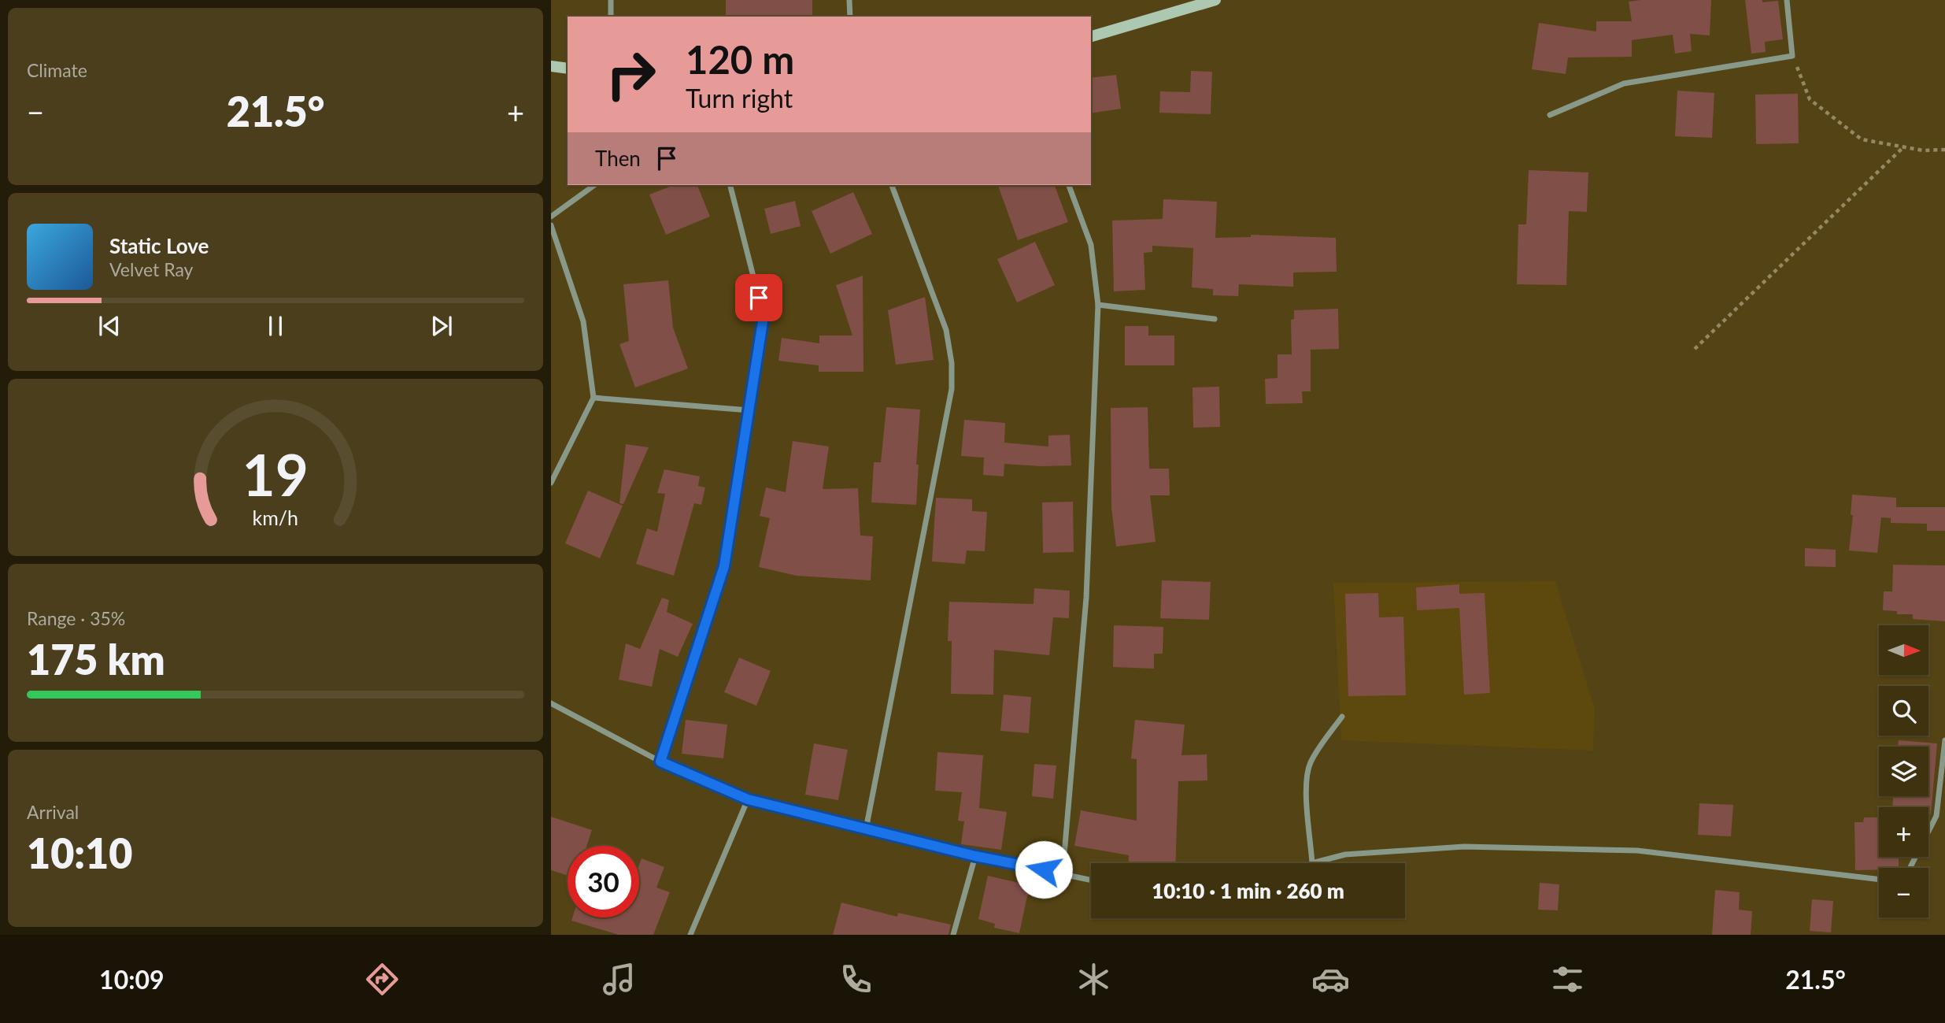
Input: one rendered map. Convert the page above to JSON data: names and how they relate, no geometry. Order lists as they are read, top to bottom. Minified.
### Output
{"north":"right","page":{"tile":["Climate",["Range · 35%","175 km"],["Arrival","10:10"]],"turn":["120 m","Turn right"],"heat":["−","21.5°","+"],"then":"Then","song":["Static Love","Velvet Ray"],"map_buttons":["+","−"],"limit":"30","trip":"10:10 · 1 min · 260 m","tabs":["10:09","21.5°"],"gauge":["19","km/h"]}}
